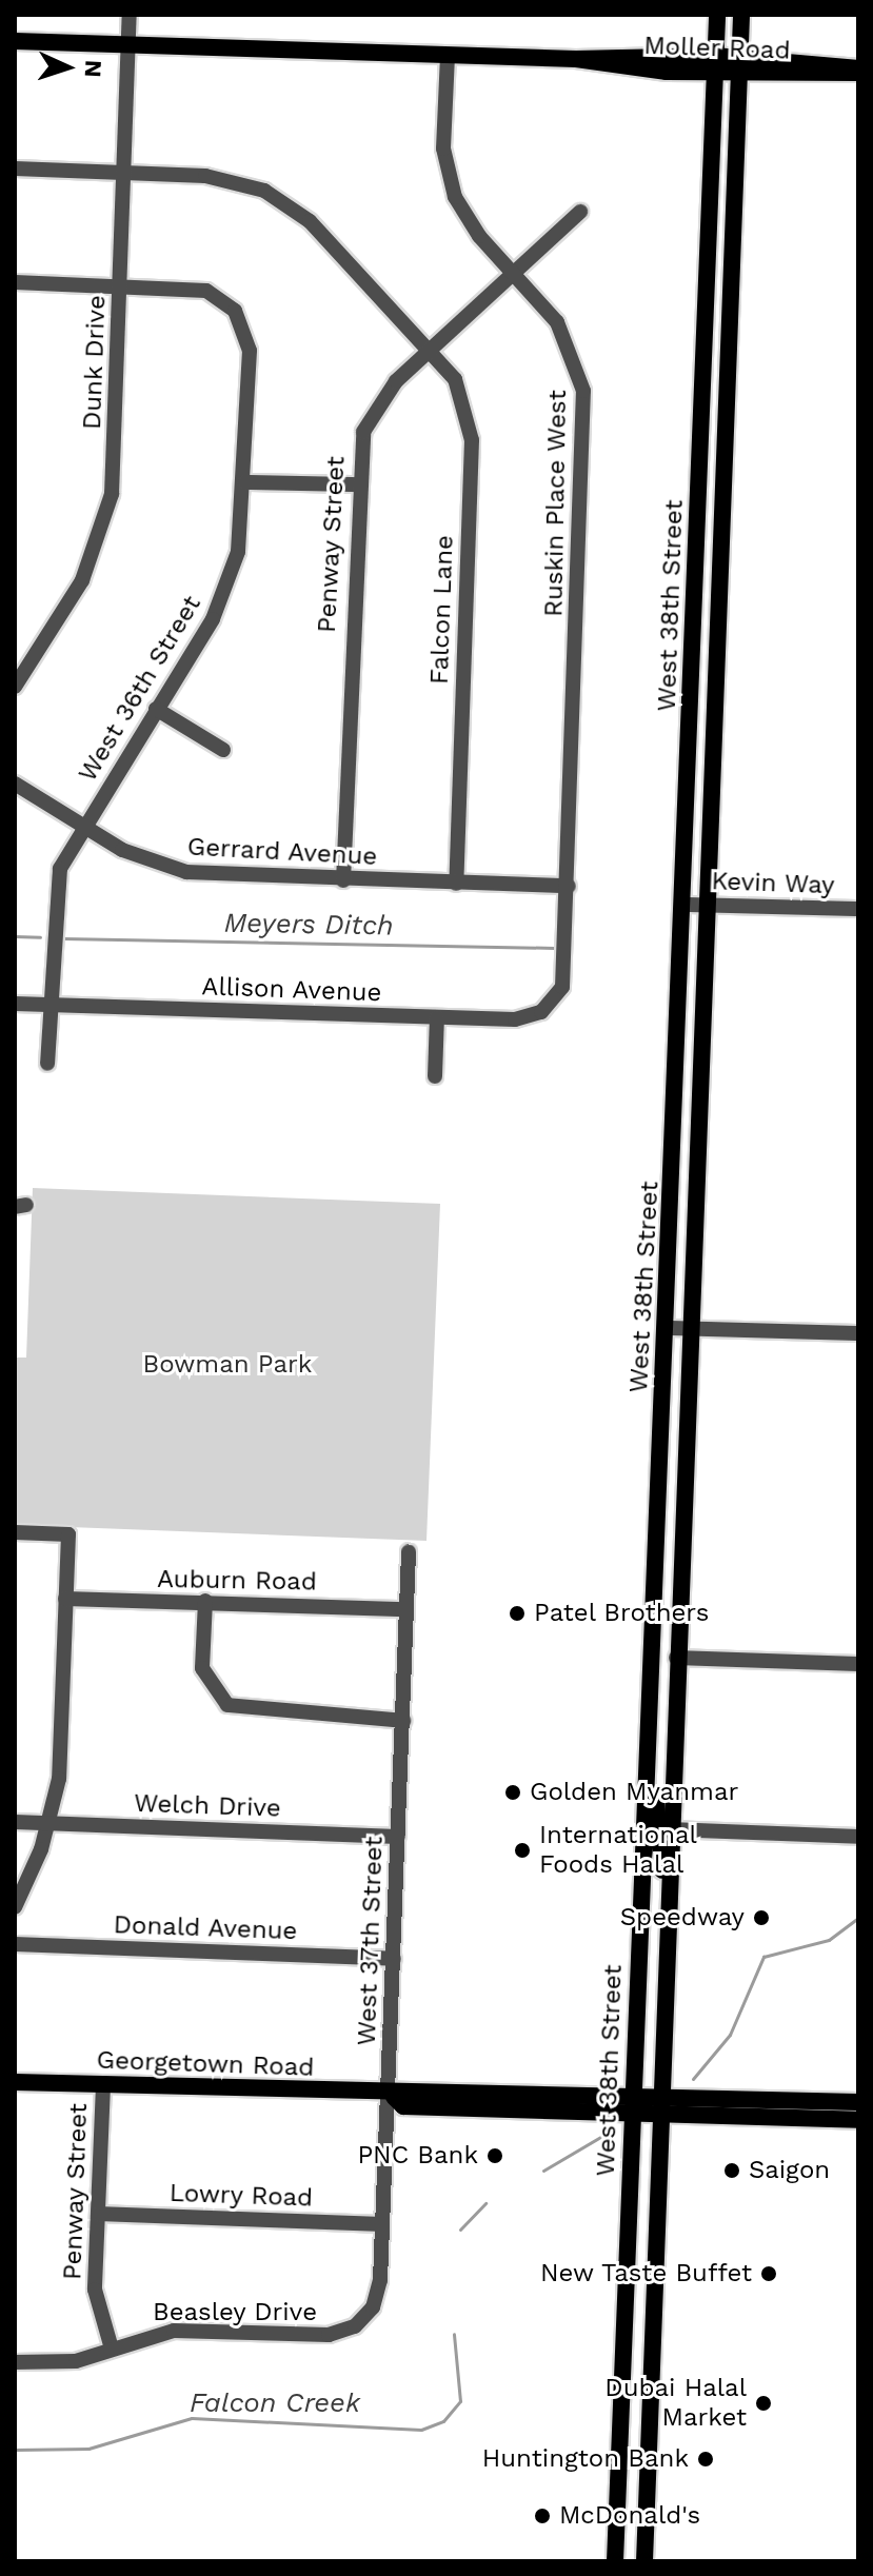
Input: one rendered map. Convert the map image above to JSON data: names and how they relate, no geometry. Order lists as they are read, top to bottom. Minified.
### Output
{"streets":{"main road":["Moller Road","West 38th Street","Georgetown Road"],"street":["Dunk Drive","Ruskin Place West","Penway Street","Falcon Lane","West 36th Street","Gerrard Avenue","Kevin Way","Allison Avenue","Auburn Road","Welch Drive","Donald Avenue","West 37th Street","Lowry Road","Beasley Drive"]},"crossings":[["Moller Road","Dunk Drive"],["Moller Road","Ruskin Place West"],["Moller Road","West 38th Street"],["Dunk Drive","Falcon Lane"],["Dunk Drive","West 36th Street"],["Ruskin Place West","Penway Street"],["Ruskin Place West","Gerrard Avenue"],["Ruskin Place West","Allison Avenue"],["Penway Street","Falcon Lane"],["Penway Street","Gerrard Avenue"],["Penway Street","Georgetown Road"],["Penway Street","Lowry Road"],["Penway Street","Beasley Drive"],["West 38th Street","Kevin Way"],["West 38th Street","Georgetown Road"],["Falcon Lane","Gerrard Avenue"],["West 36th Street","Gerrard Avenue"],["West 36th Street","Allison Avenue"],["Auburn Road","West 37th Street"],["Welch Drive","West 37th Street"],["Donald Avenue","West 37th Street"],["West 37th Street","Georgetown Road"],["West 37th Street","Lowry Road"],["West 37th Street","Beasley Drive"]],"water":["Meyers Ditch","Falcon Creek"],"parks":["Bowman Park"],"places":["Patel Brothers","Golden Myanmar","International Foods Halal","Speedway","PNC Bank","Saigon","New Taste Buffet","Dubai Halal Market","Huntington Bank","McDonald's"],"north":"right"}
